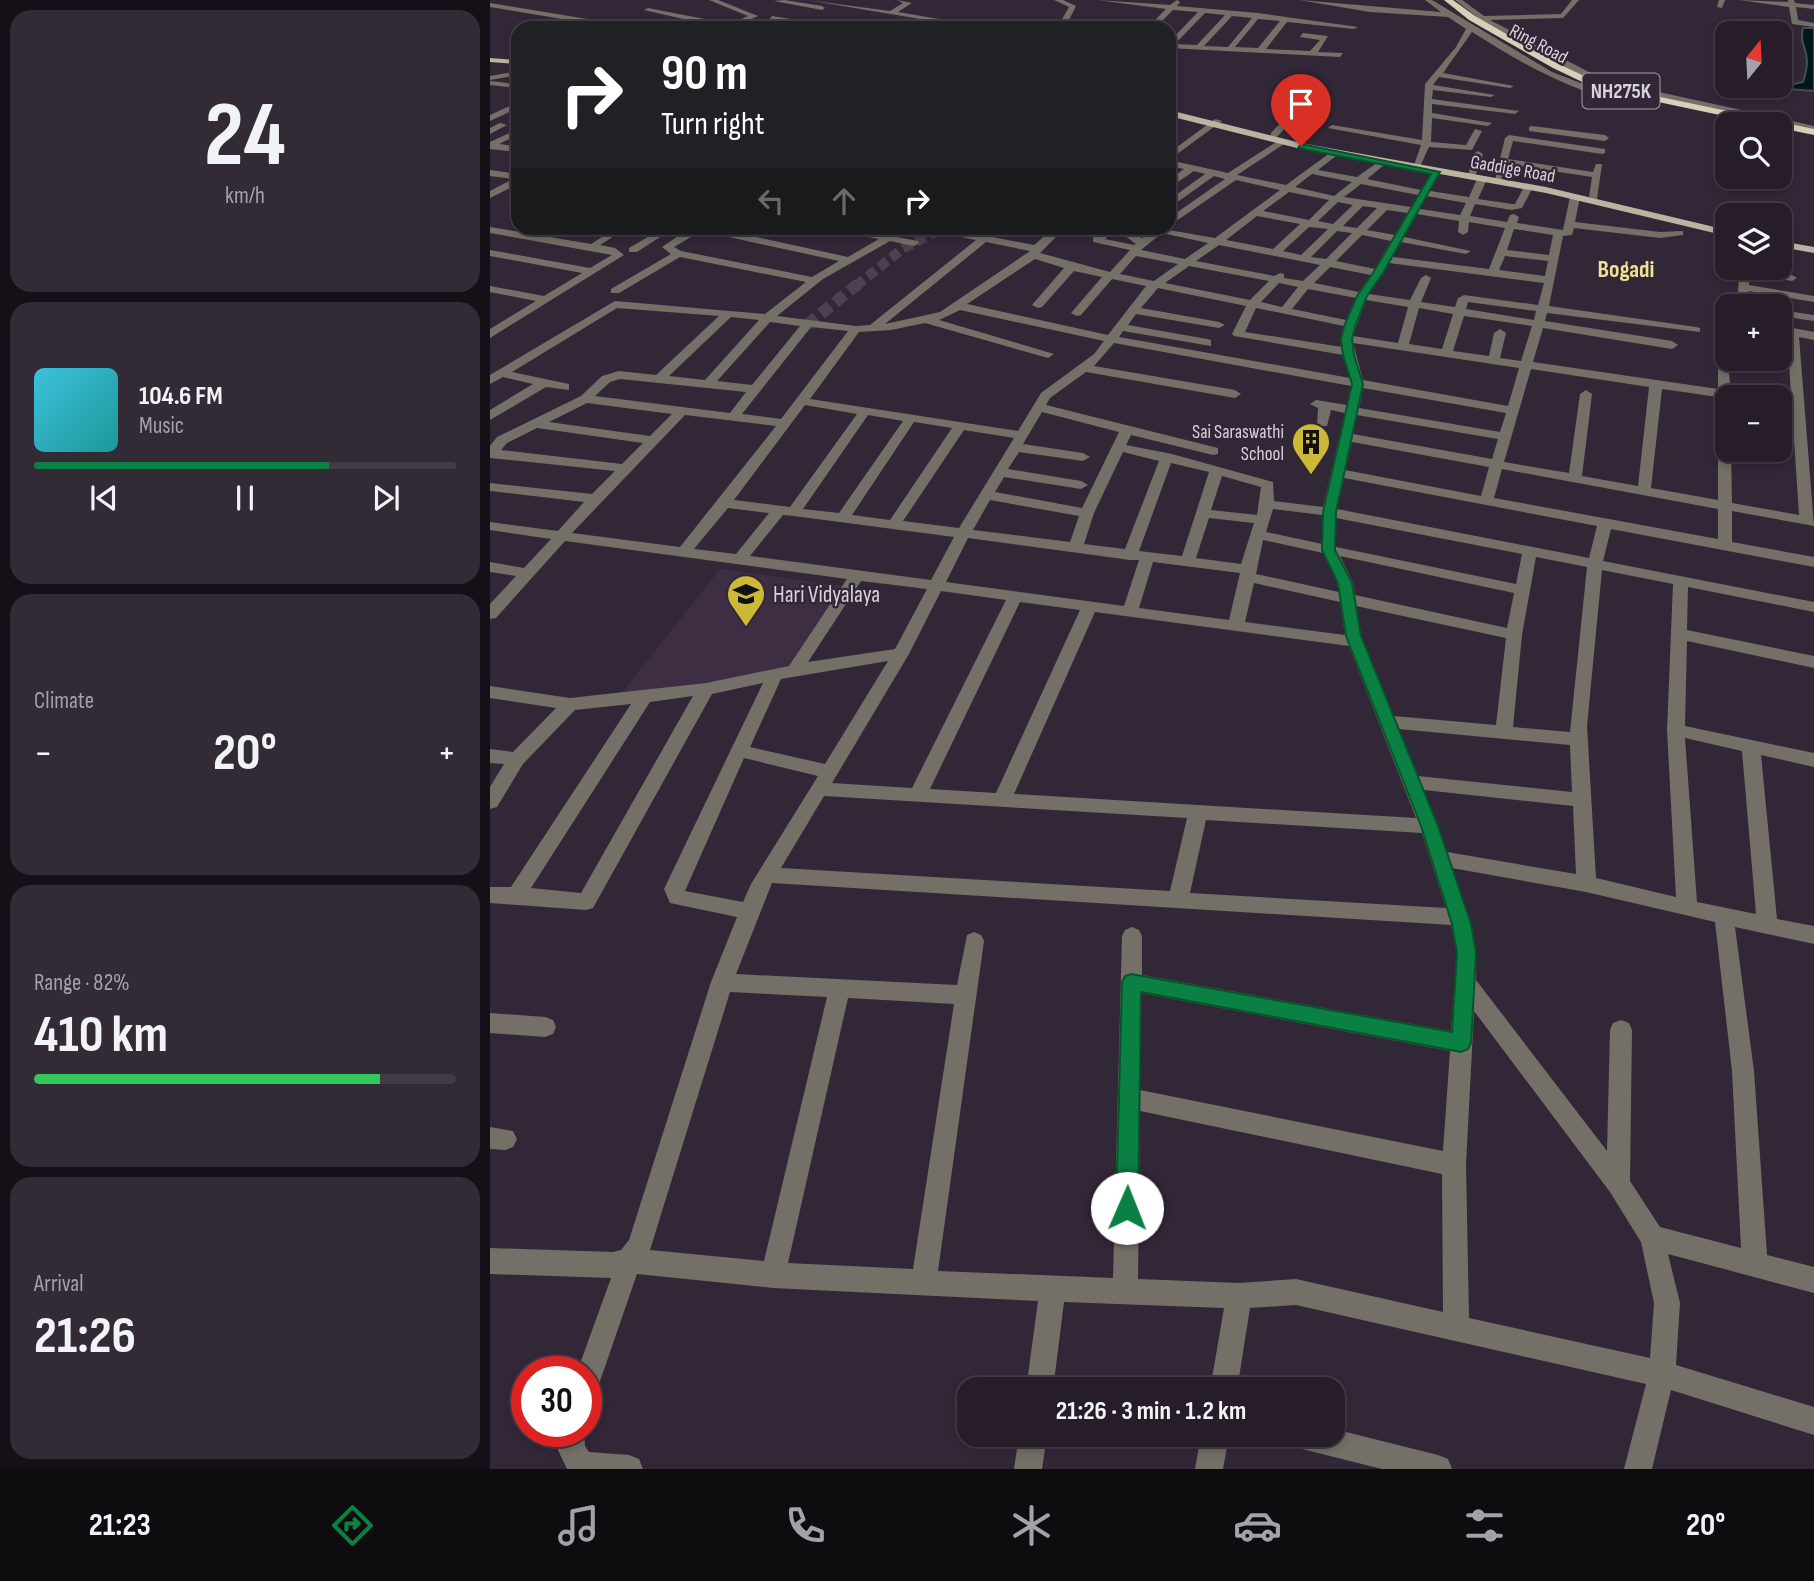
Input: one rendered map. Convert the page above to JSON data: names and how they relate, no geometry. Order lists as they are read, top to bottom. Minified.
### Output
{"streets":{"highway":["Ring Road","NH275K"],"main road":["Gaddige Road"]},"districts":["Bogadi"],"places":{"building":["Sai Saraswathi School"],"school or university":["Hari Vidyalaya"]},"north":"top","page":{"tile":[["24","km/h"],"Climate",["Range · 82%","410 km"],["Arrival","21:26"]],"map_buttons":["+","−"],"turn":["90 m","Turn right"],"song":["104.6 FM","Music"],"heat":["−","20°","+"],"limit":"30","trip":"21:26 · 3 min · 1.2 km","tabs":["21:23","20°"]}}
